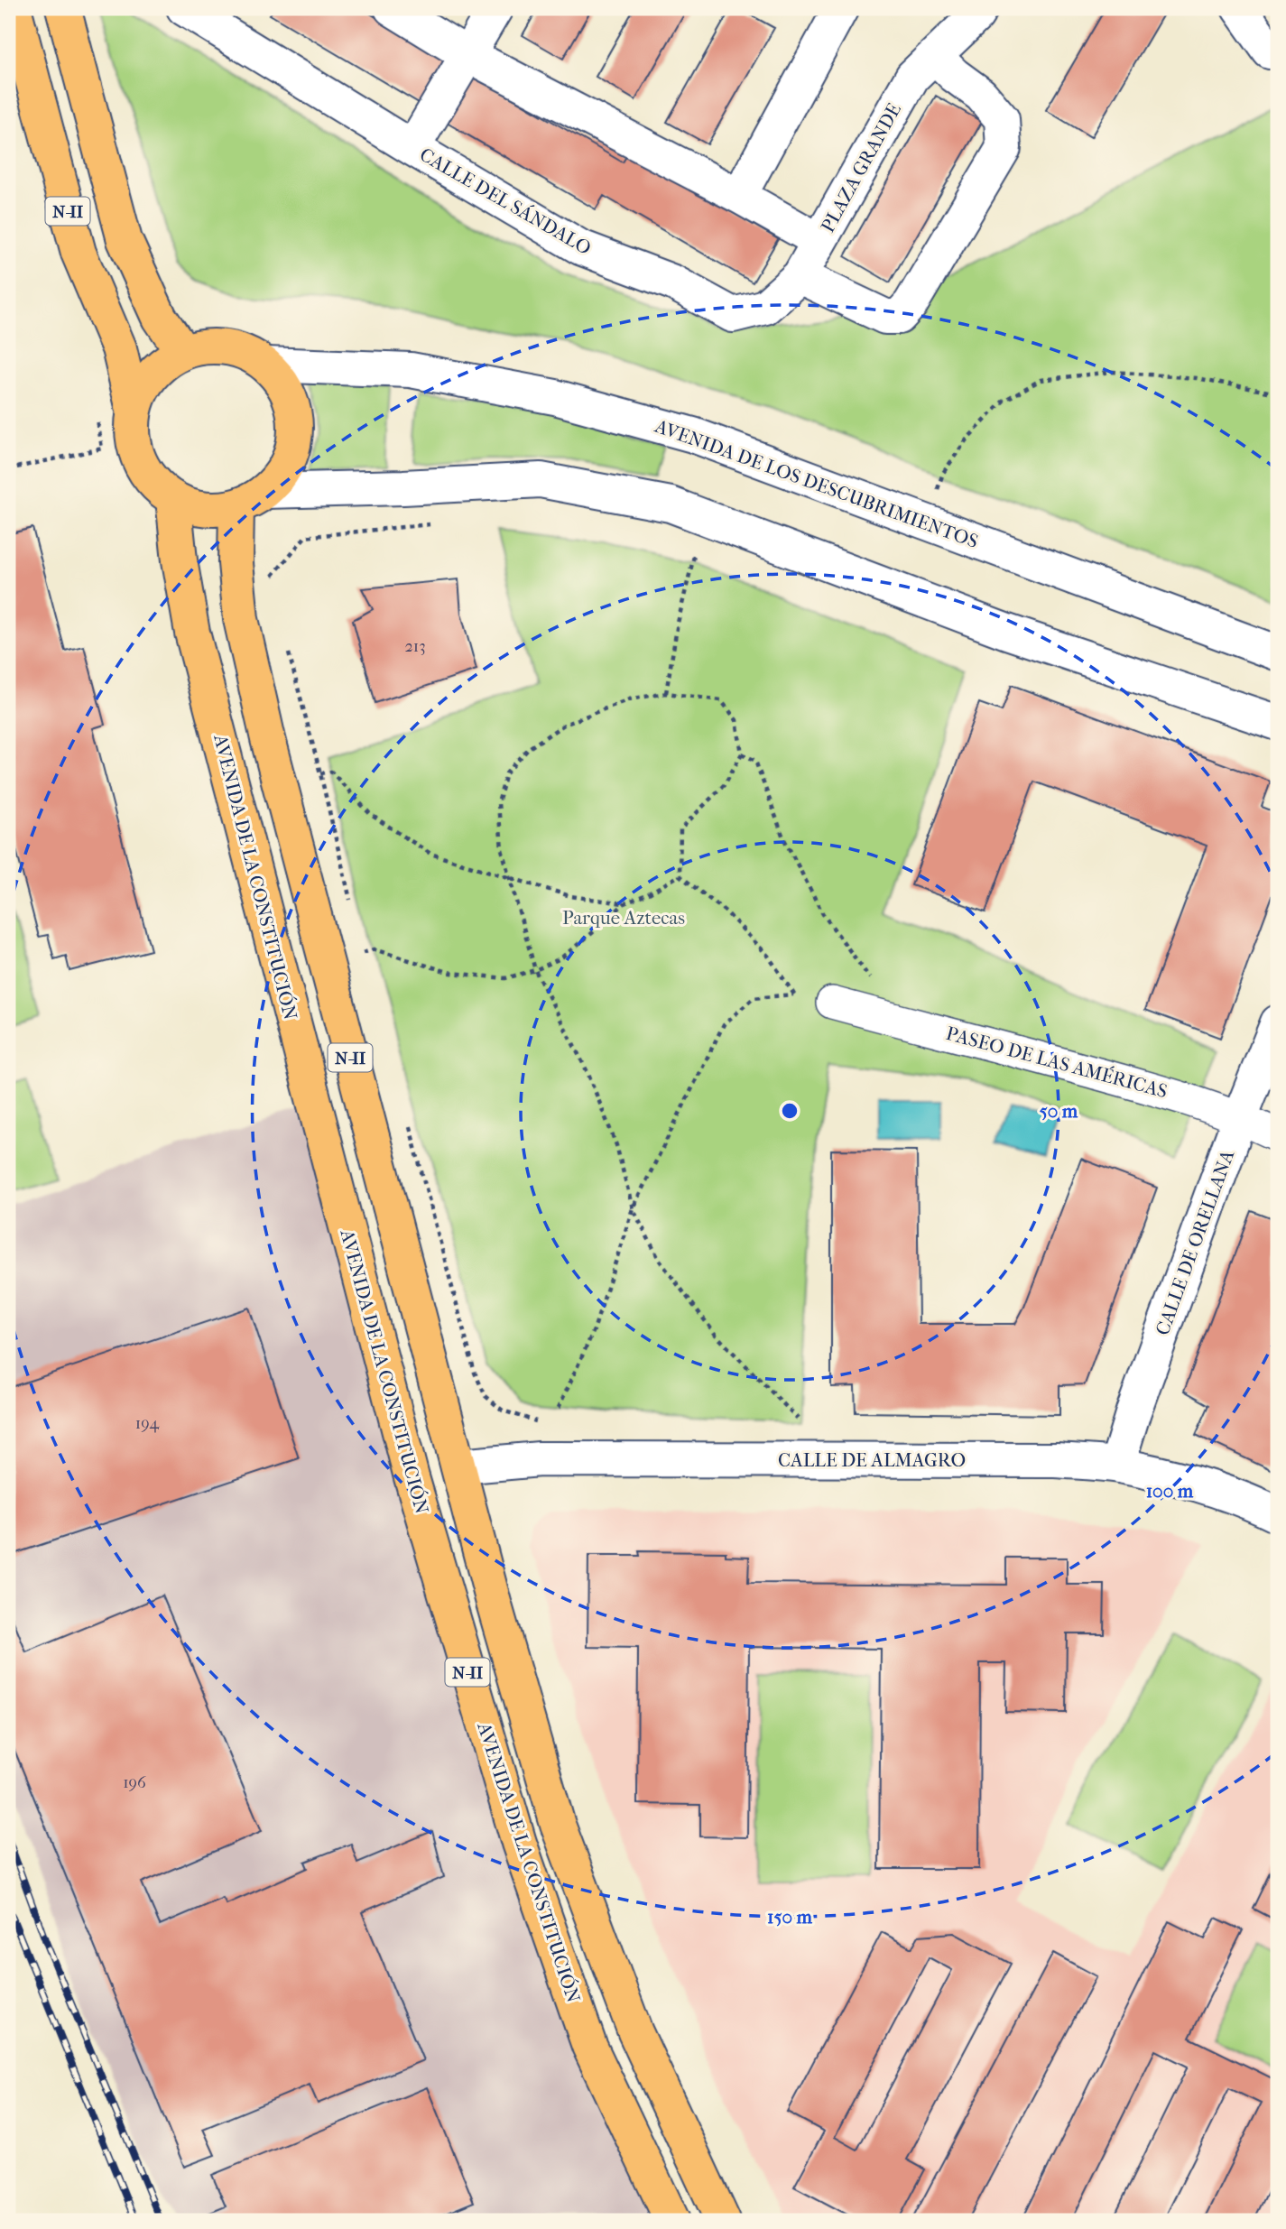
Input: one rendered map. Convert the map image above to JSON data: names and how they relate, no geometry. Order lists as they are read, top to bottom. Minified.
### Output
{"streets":{"main road":["N-II","AVENIDA DE LA CONSTITUCIÓN"],"street":["PLAZA GRANDE","CALLE DEL SÁNDALO","AVENIDA DE LOS DESCUBRIMIENTOS","PASEO DE LAS AMÉRICAS","CALLE DE ORELLANA","CALLE DE ALMAGRO"]},"crossings":[["PLAZA GRANDE","CALLE DEL SÁNDALO"],["N-II","AVENIDA DE LOS DESCUBRIMIENTOS"],["N-II","AVENIDA DE LA CONSTITUCIÓN"],["AVENIDA DE LOS DESCUBRIMIENTOS","AVENIDA DE LA CONSTITUCIÓN"],["AVENIDA DE LA CONSTITUCIÓN","CALLE DE ALMAGRO"],["PASEO DE LAS AMÉRICAS","CALLE DE ORELLANA"],["CALLE DE ORELLANA","CALLE DE ALMAGRO"]],"parks":["Parque Aztecas"],"house_numbers":["213","194","196"],"rings":["50 m","100 m","150 m"]}
